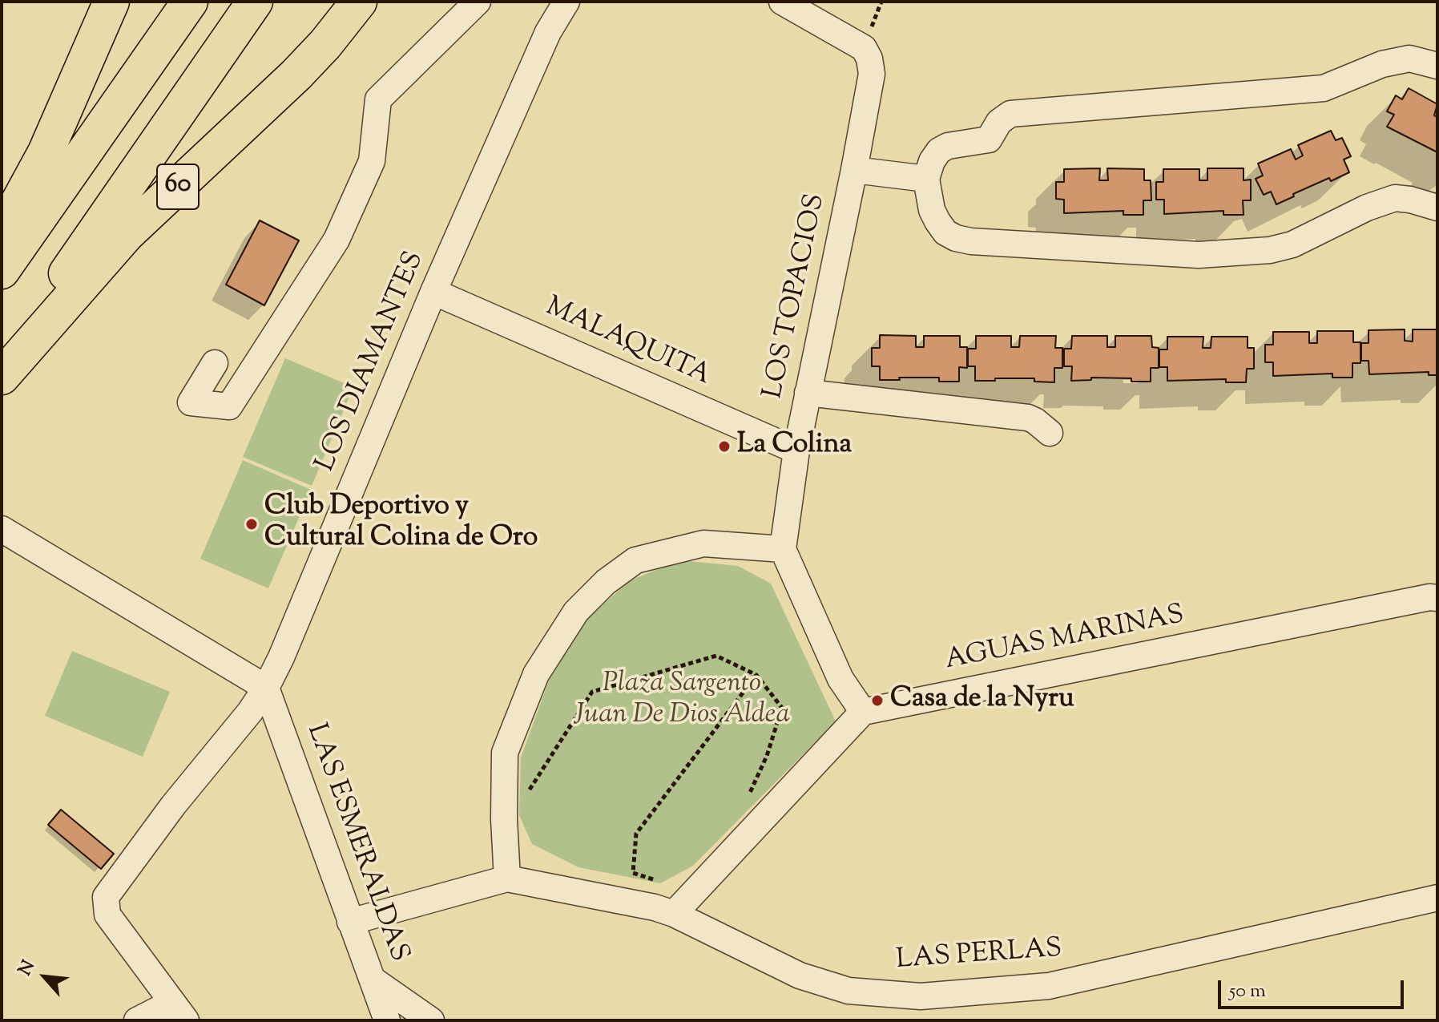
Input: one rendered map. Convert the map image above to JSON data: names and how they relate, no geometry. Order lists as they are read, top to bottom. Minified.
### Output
{"streets":{"highway":["60"],"street":["LOS TOPACIOS","MALAQUITA","LOS DIAMANTES","AGUAS MARINAS","LAS ESMERALDAS","LAS PERLAS"]},"crossings":[["LOS TOPACIOS","MALAQUITA"],["MALAQUITA","LOS DIAMANTES"],["LOS DIAMANTES","LAS ESMERALDAS"],["LAS ESMERALDAS","LAS PERLAS"]],"parks":["Plaza Sargento Juan De Dios Aldea"],"places":["La Colina","Club Deportivo y Cultural Colina de Oro","Casa de la Nyru"],"scale_bar":"50 m","north":"top left"}
